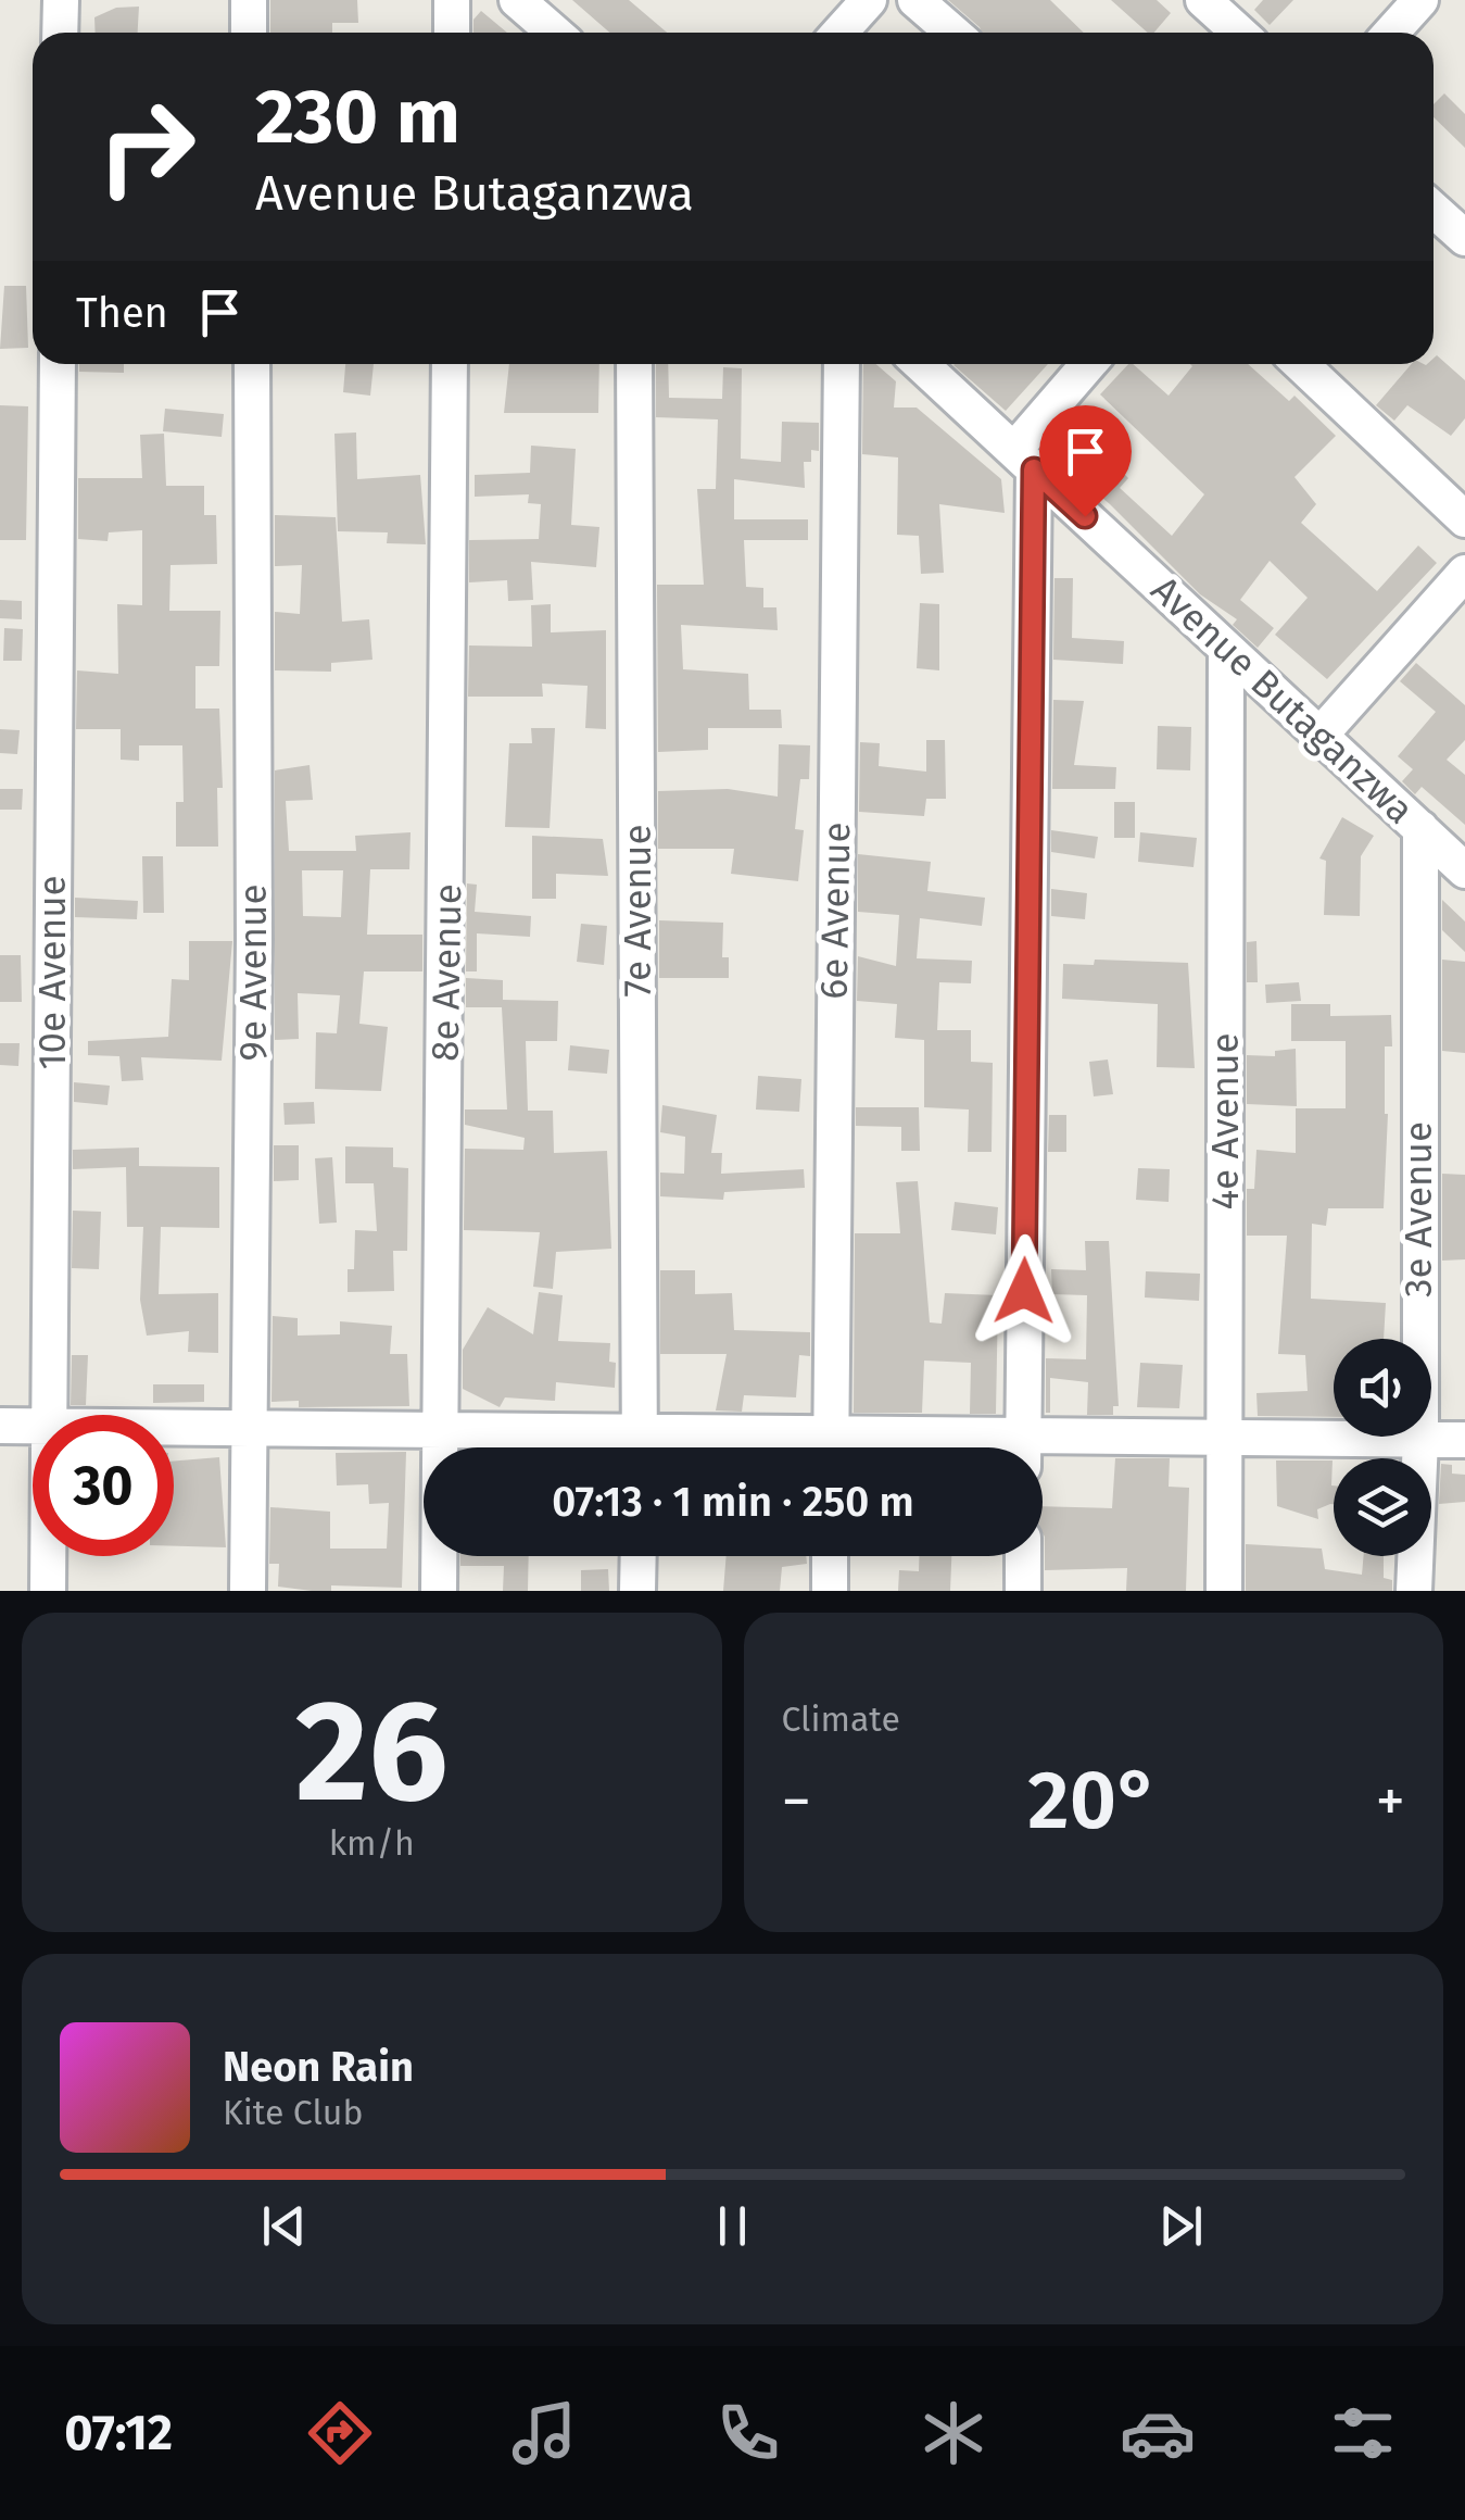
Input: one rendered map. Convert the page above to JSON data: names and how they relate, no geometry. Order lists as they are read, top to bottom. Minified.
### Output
{"streets":{"street":["Avenue Butaganzwa","7e Avenue","6e Avenue","10e Avenue","9e Avenue","8e Avenue","4e Avenue","3e Avenue"]},"crossings":[["Avenue Butaganzwa","4e Avenue"],["Avenue Butaganzwa","3e Avenue"]],"page":{"turn":["230 m","Avenue Butaganzwa"],"then":"Then","limit":"30","trip":"07:13 · 1 min · 250 m","tile":[["26","km/h"],"Climate"],"heat":["−","20°","+"],"song":["Neon Rain","Kite Club"],"tabs":"07:12"}}
